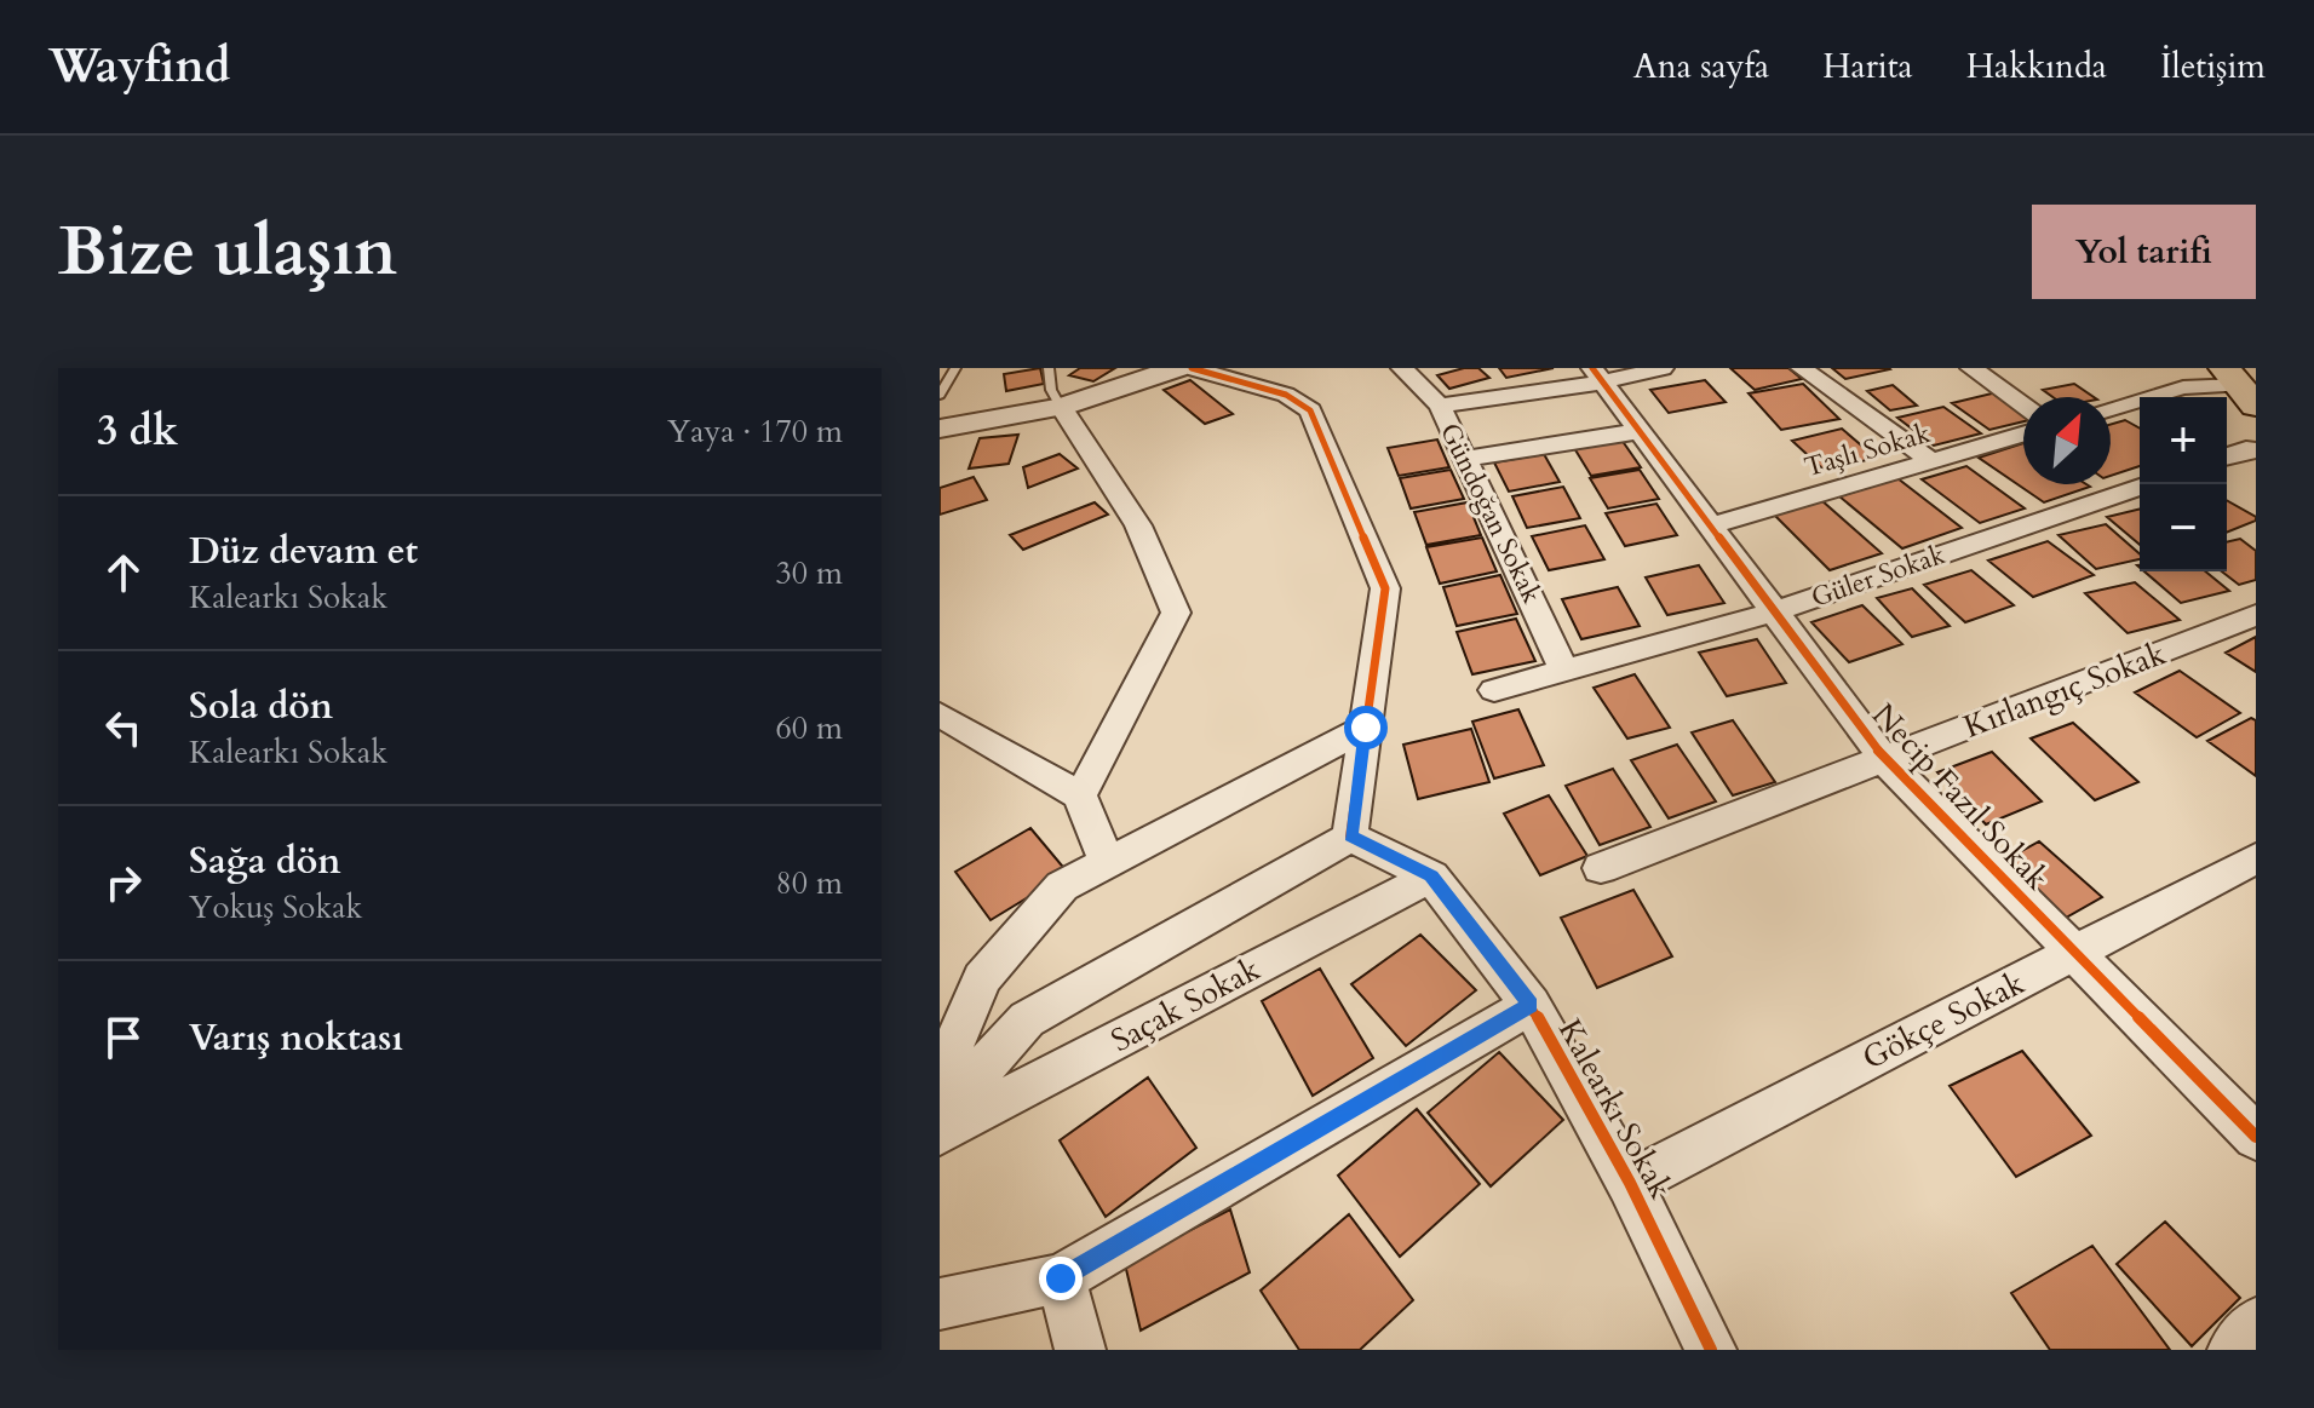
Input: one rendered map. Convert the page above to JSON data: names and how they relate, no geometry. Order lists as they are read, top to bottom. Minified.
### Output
{"streets":{"street":["Taşlı Sokak","Gündoğan Sokak","Güler Sokak","Kırlangıç Sokak","Necip Fazıl Sokak","Saçak Sokak","Gökçe Sokak","Kalearkı Sokak"]},"crossings":[["Taşlı Sokak","Necip Fazıl Sokak"],["Gündoğan Sokak","Güler Sokak"],["Güler Sokak","Necip Fazıl Sokak"],["Kırlangıç Sokak","Necip Fazıl Sokak"],["Necip Fazıl Sokak","Gökçe Sokak"],["Saçak Sokak","Kalearkı Sokak"],["Gökçe Sokak","Kalearkı Sokak"]],"north":"top right","page":{"header":"Wayfind","nav":["Ana sayfa","Harita","Hakkında","İletişim"],"buttons":"Yol tarifi","title":"Bize ulaşın","heading":["3 dk","Yaya · 170 m"],"map_buttons":["+","−"],"list":[["Düz devam et","Kalearkı Sokak","30 m"],["Sola dön","Kalearkı Sokak","60 m"],["Sağa dön","Yokuş Sokak","80 m"],"Varış noktası"]}}
